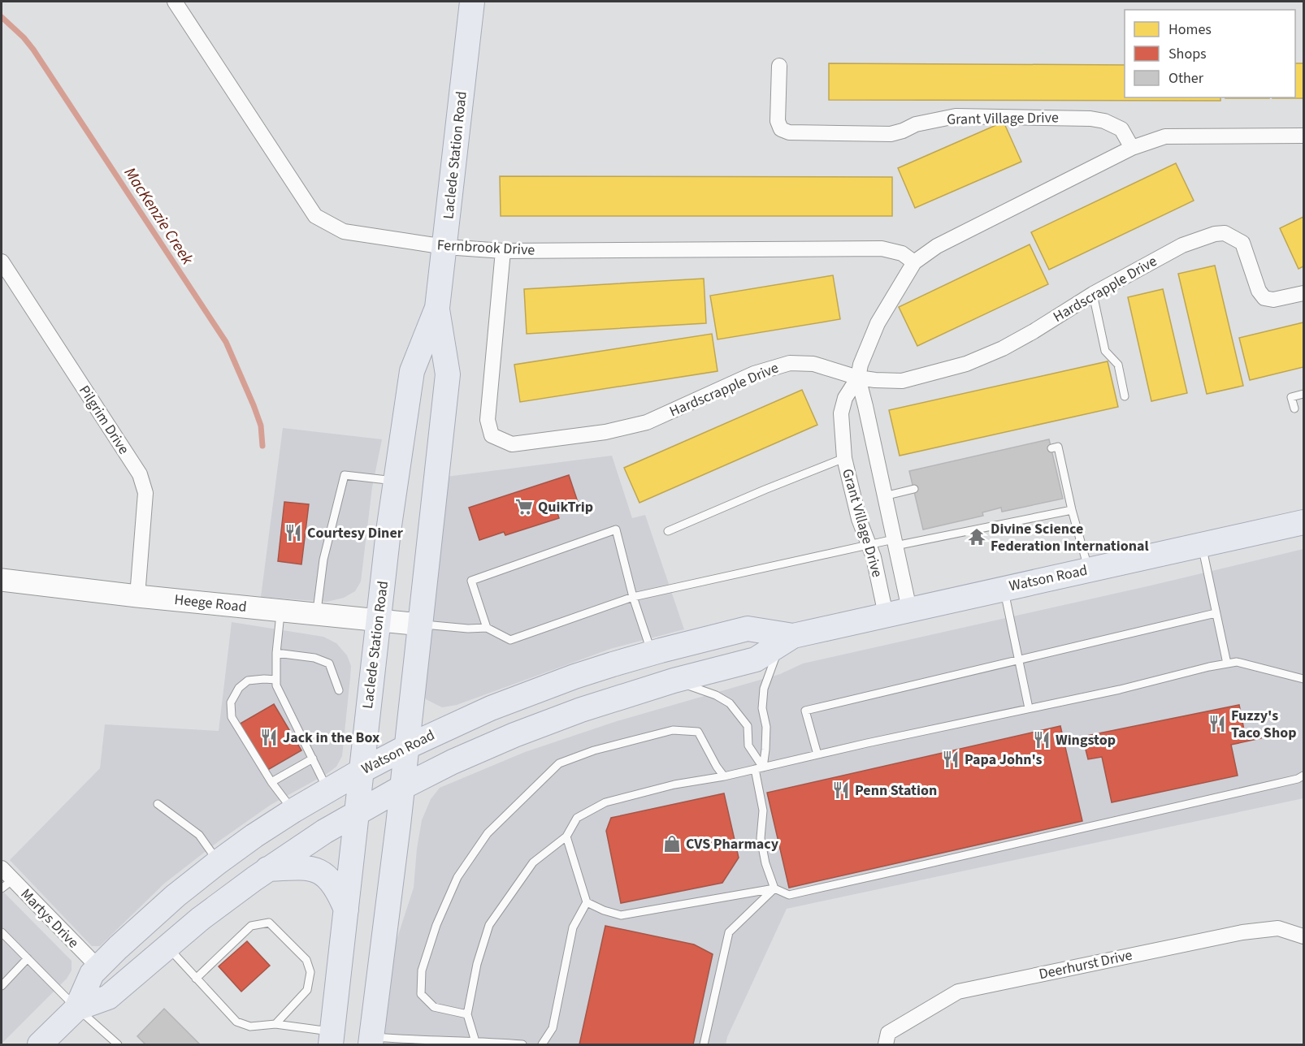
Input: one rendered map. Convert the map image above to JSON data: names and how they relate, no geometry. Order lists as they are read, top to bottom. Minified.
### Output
{"streets":{"main road":["Laclede Station Road","Watson Road"],"street":["Grant Village Drive","Fernbrook Drive","Hardscrapple Drive","Pilgrim Drive","Heege Road","Martys Drive","Deerhurst Drive"]},"crossings":[["Grant Village Drive","Fernbrook Drive"],["Grant Village Drive","Hardscrapple Drive"],["Grant Village Drive","Watson Road"],["Laclede Station Road","Fernbrook Drive"],["Laclede Station Road","Watson Road"],["Laclede Station Road","Heege Road"],["Fernbrook Drive","Hardscrapple Drive"],["Pilgrim Drive","Heege Road"],["Watson Road","Martys Drive"]],"water":["MacKenzie Creek"],"places":{"supermarket":["QuikTrip"],"restaurant":["Courtesy Diner","Fuzzy's Taco Shop","Jack in the Box","Wingstop","Papa John's","Penn Station"],"temple":["Divine Science Federation International"],"shop":["CVS Pharmacy"]},"legend":["Homes","Shops","Other"]}
